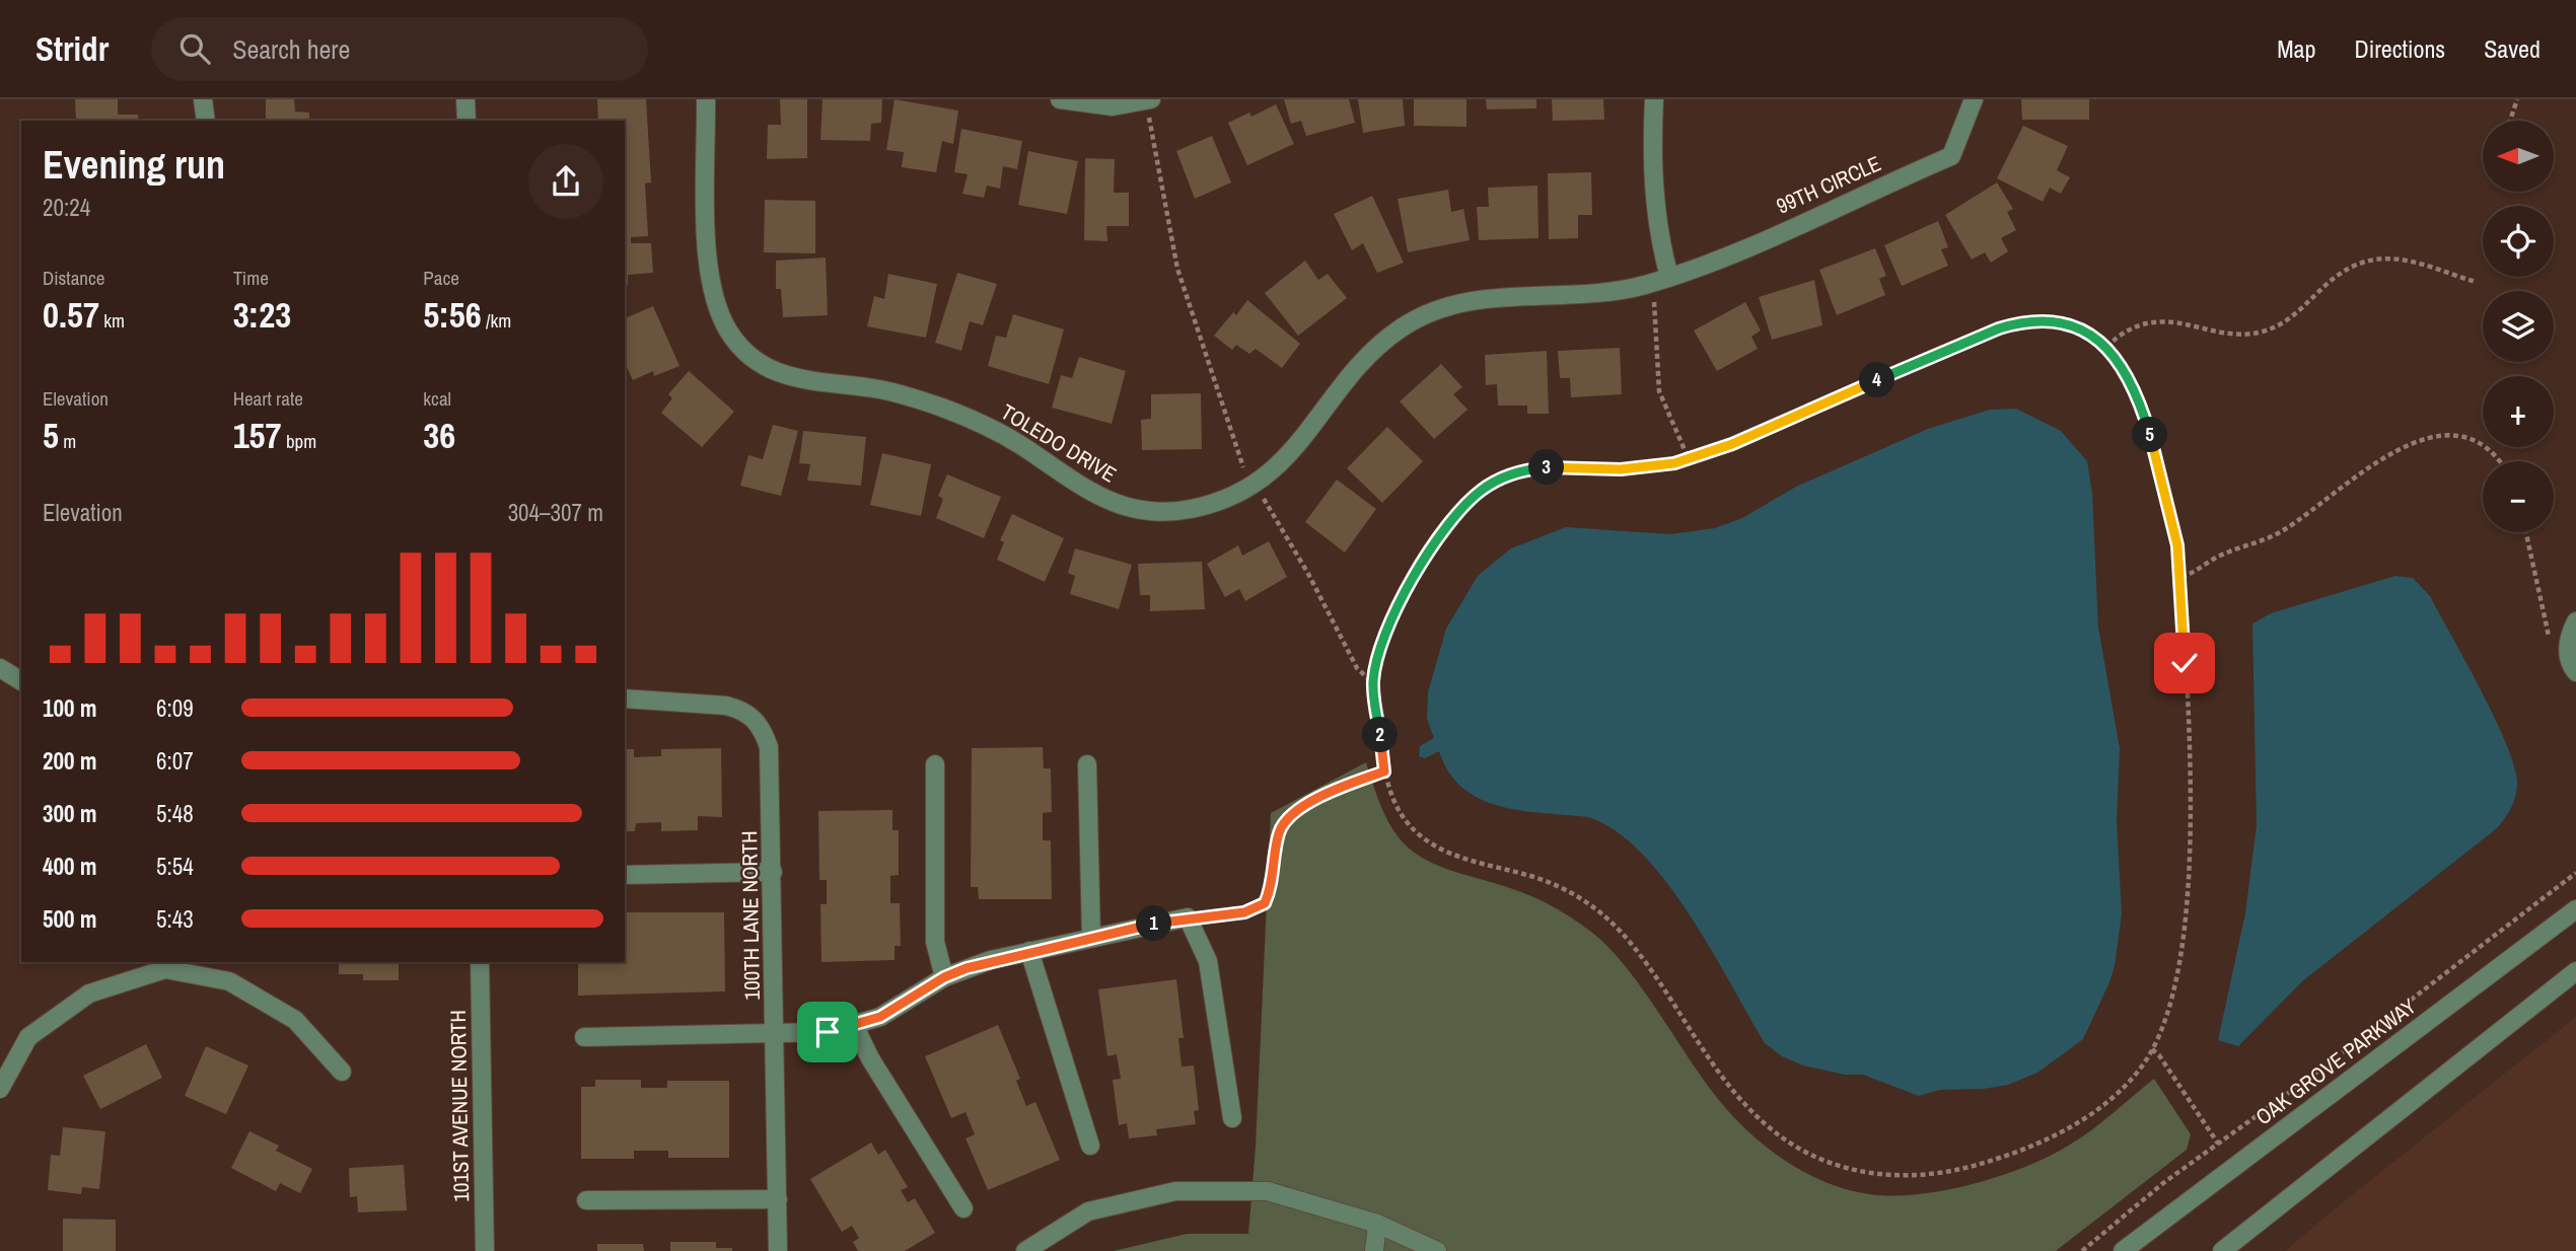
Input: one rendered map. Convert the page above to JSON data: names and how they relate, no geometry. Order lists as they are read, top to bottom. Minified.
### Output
{"streets":{"street":["99TH CIRCLE","TOLEDO DRIVE","100TH LANE NORTH","OAK GROVE PARKWAY","101ST AVENUE NORTH"]},"crossings":[["99TH CIRCLE","TOLEDO DRIVE"]],"north":"left","page":{"header":"Stridr","search":"Search here","nav":["Map","Directions","Saved"],"map_buttons":["+","−"],"heading":["Evening run","20:24"],"stats":[["Distance","0.57 km"],["Time","3:23"],["Pace","5:56 /km"],["Elevation","5 m"],["Heart rate","157 bpm"],["kcal","36"]],"pins":["4","5","3","2","1"],"chart":["Elevation","304–307 m"],"list":[{"name":"100 m","note":"6:09"},{"name":"200 m","note":"6:07"},{"name":"300 m","note":"5:48"},{"name":"400 m","note":"5:54"},{"name":"500 m","note":"5:43"}]}}
